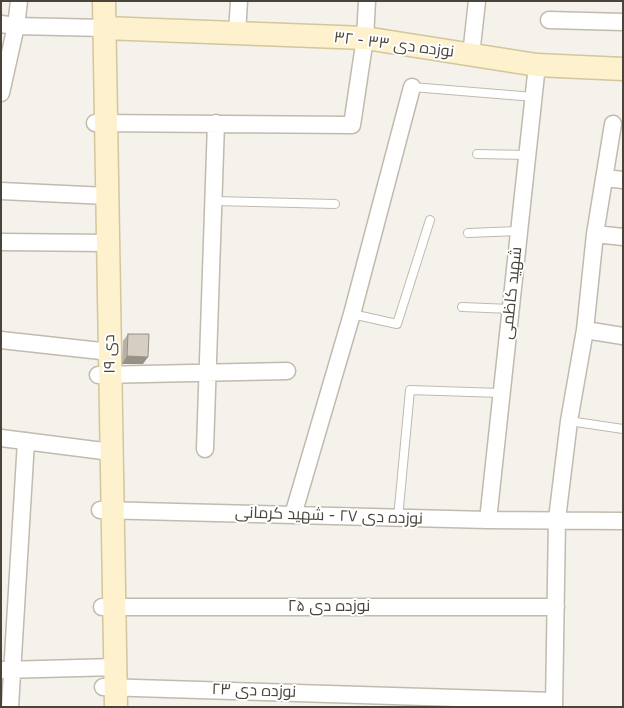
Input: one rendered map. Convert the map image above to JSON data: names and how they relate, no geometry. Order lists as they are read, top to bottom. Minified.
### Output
{"streets":{"main road":["۳۲ - نوزده دی ۳۳","۱۹ دی"],"street":["شهید کاظمی","نوزده دی ۲۷ - شهید کرمانی","نوزده دی ۲۵","نوزده دی ۲۳"]},"crossings":[["۳۲ - نوزده دی ۳۳","شهید کاظمی"],["۳۲ - نوزده دی ۳۳","۱۹ دی"],["شهید کاظمی","نوزده دی ۲۷ - شهید کرمانی"],["۱۹ دی","نوزده دی ۲۷ - شهید کرمانی"],["۱۹ دی","نوزده دی ۲۵"],["۱۹ دی","نوزده دی ۲۳"]]}
